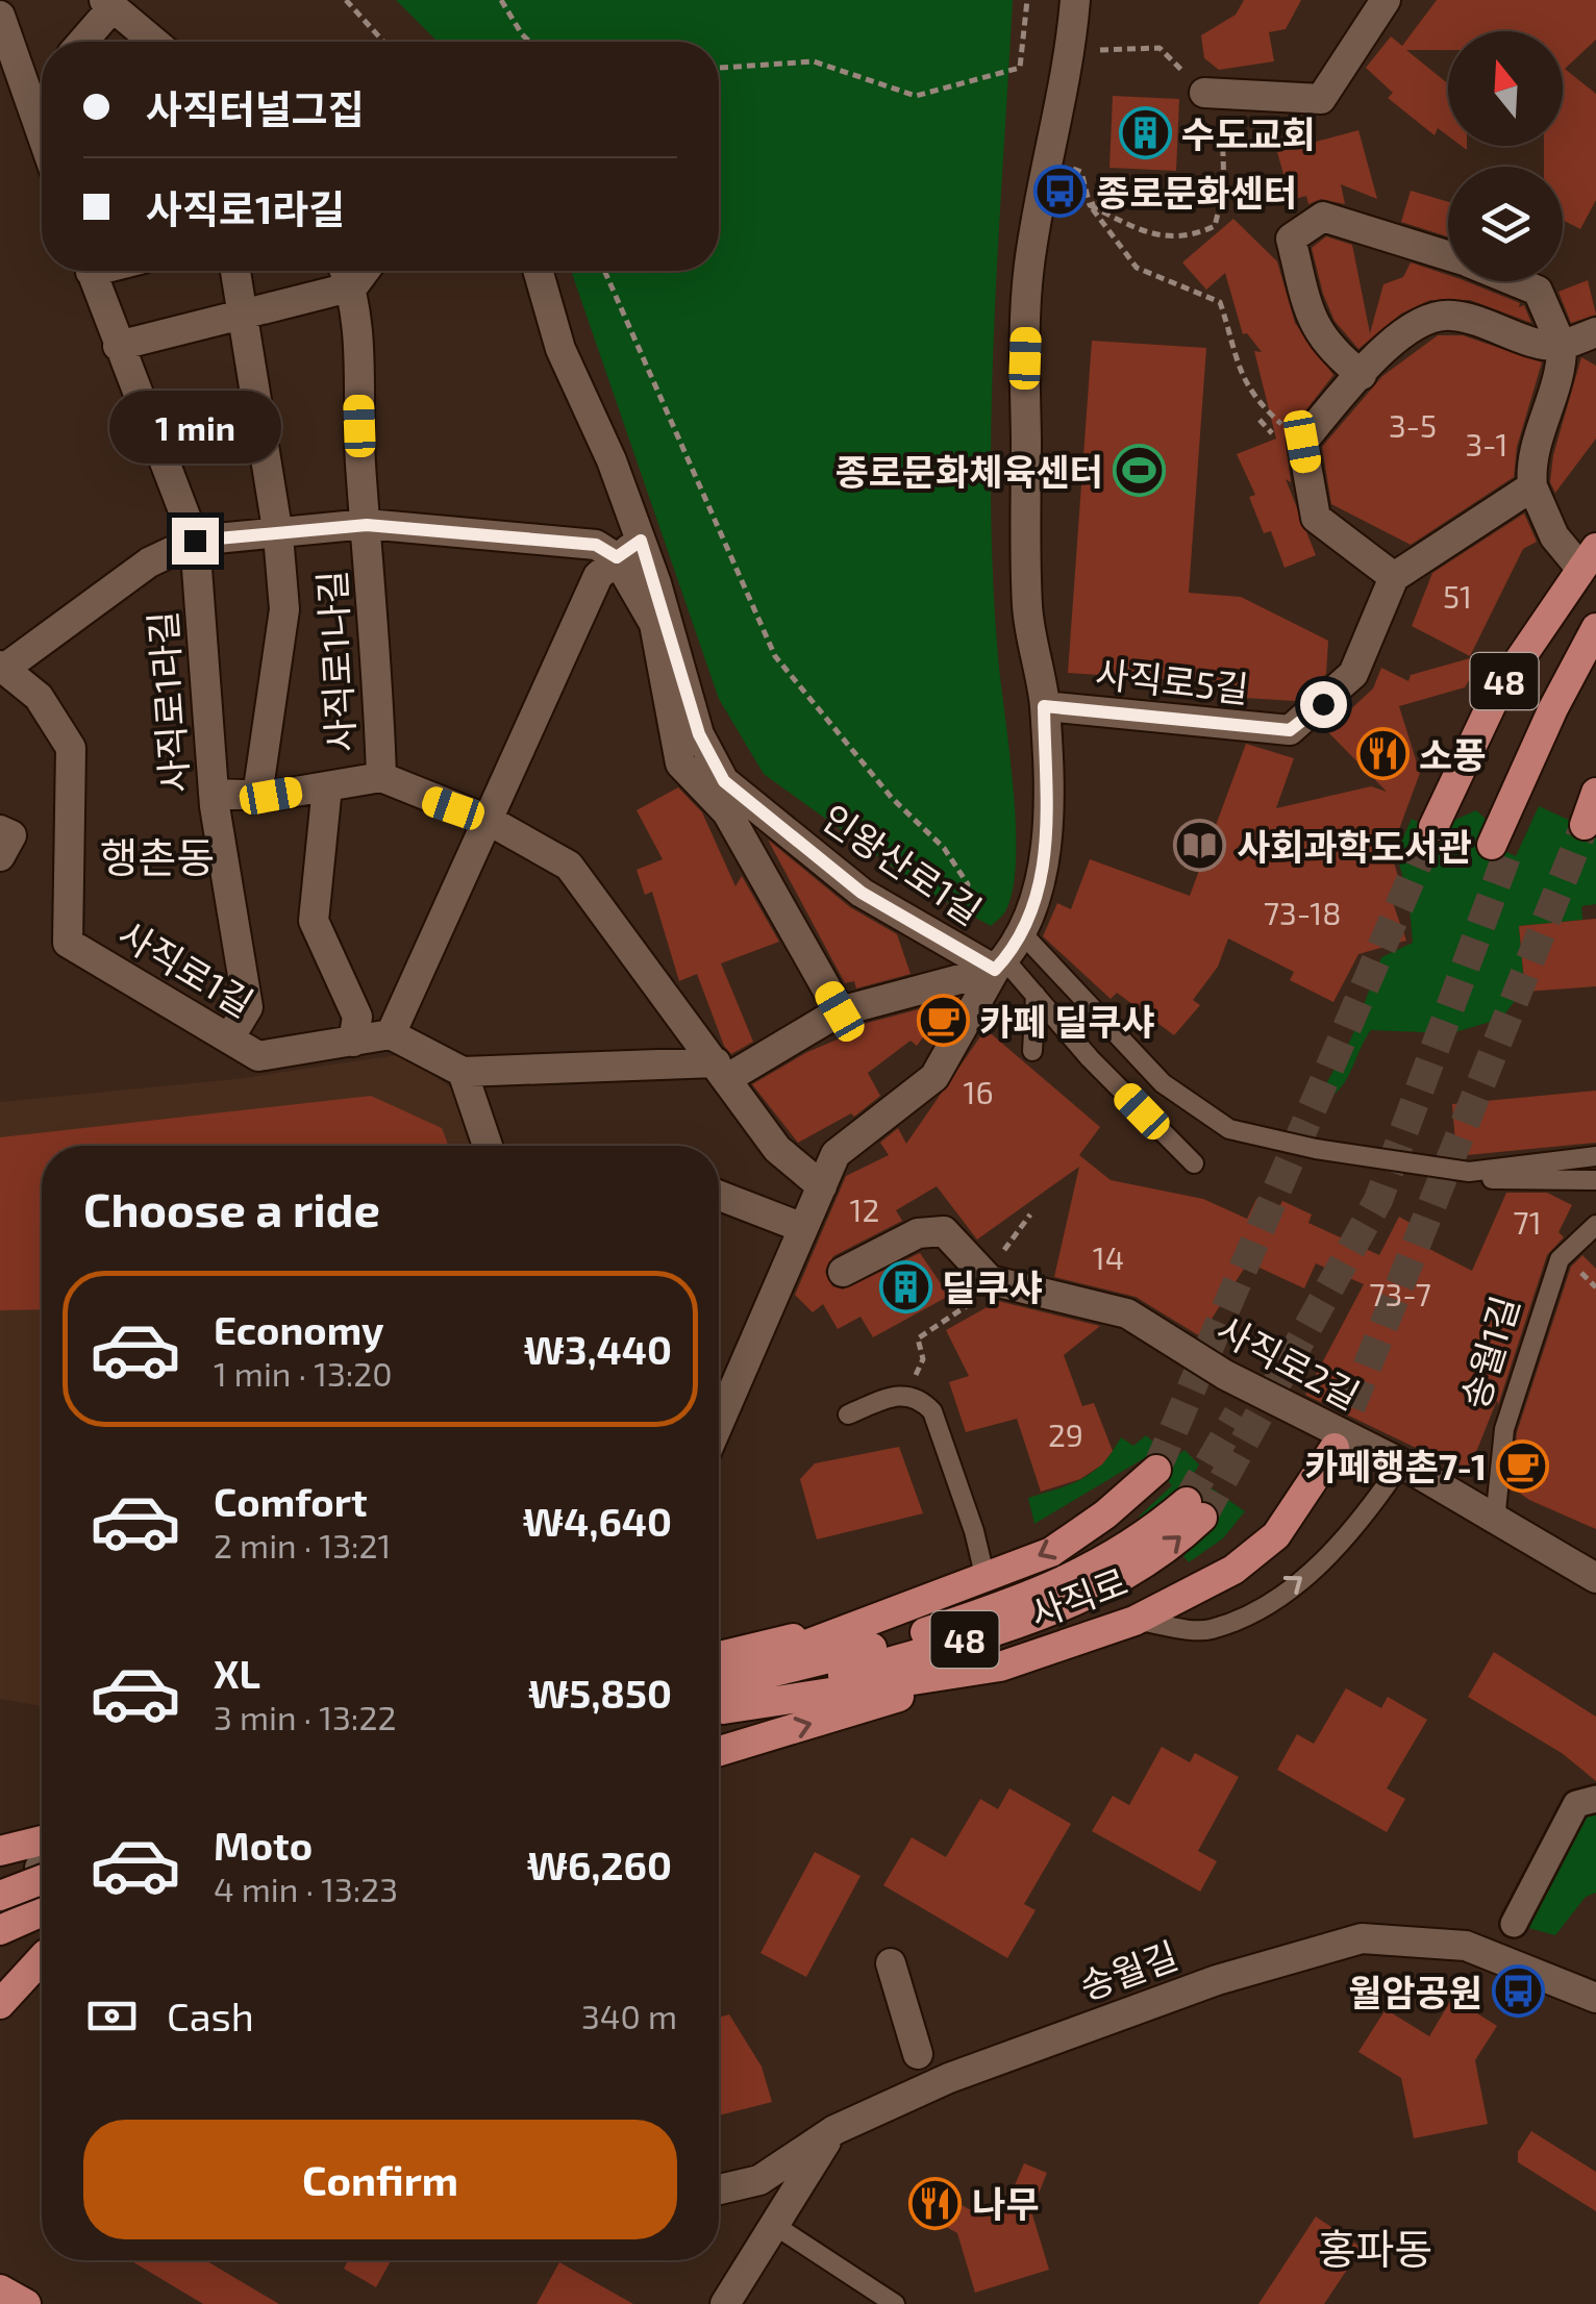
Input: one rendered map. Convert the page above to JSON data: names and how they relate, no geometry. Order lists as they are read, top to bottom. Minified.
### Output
{"streets":{"main road":["48","사직로"],"street":["사직로1나길","사직로5길","사직로1라길","인왕산로1길","사직로1길","사직로2길","송월길"],"lane":["송월1길"]},"crossings":[["사직로5길","인왕산로1길"],["사직로1라길","사직로1길"]],"districts":["행촌동","홍파동"],"places":{"building":["수도교회","딜쿠샤"],"bus stop":["종로문화센터","월암공원"],"sports":["종로문화체육센터"],"restaurant":["소풍","나무"],"library":["사회과학도서관"],"cafe":["카페 딜쿠샤","카페행촌7-1"]},"house_numbers":["3-5","3-1","51","73-18","16","12","71","14","73-7","29"],"north":"top","page":{"banner":["사직터널그집","사직로1라길"],"bubble":"1 min","heading":"Choose a ride","list":[{"name":"Economy","note":"1 min · 13:20","value":"₩3,440"},{"name":"Comfort","note":"2 min · 13:21","value":"₩4,640"},{"name":"XL","note":"3 min · 13:22","value":"₩5,850"},{"name":"Moto","note":"4 min · 13:23","value":"₩6,260"}],"pay":["Cash","340 m"],"buttons":"Confirm"}}
